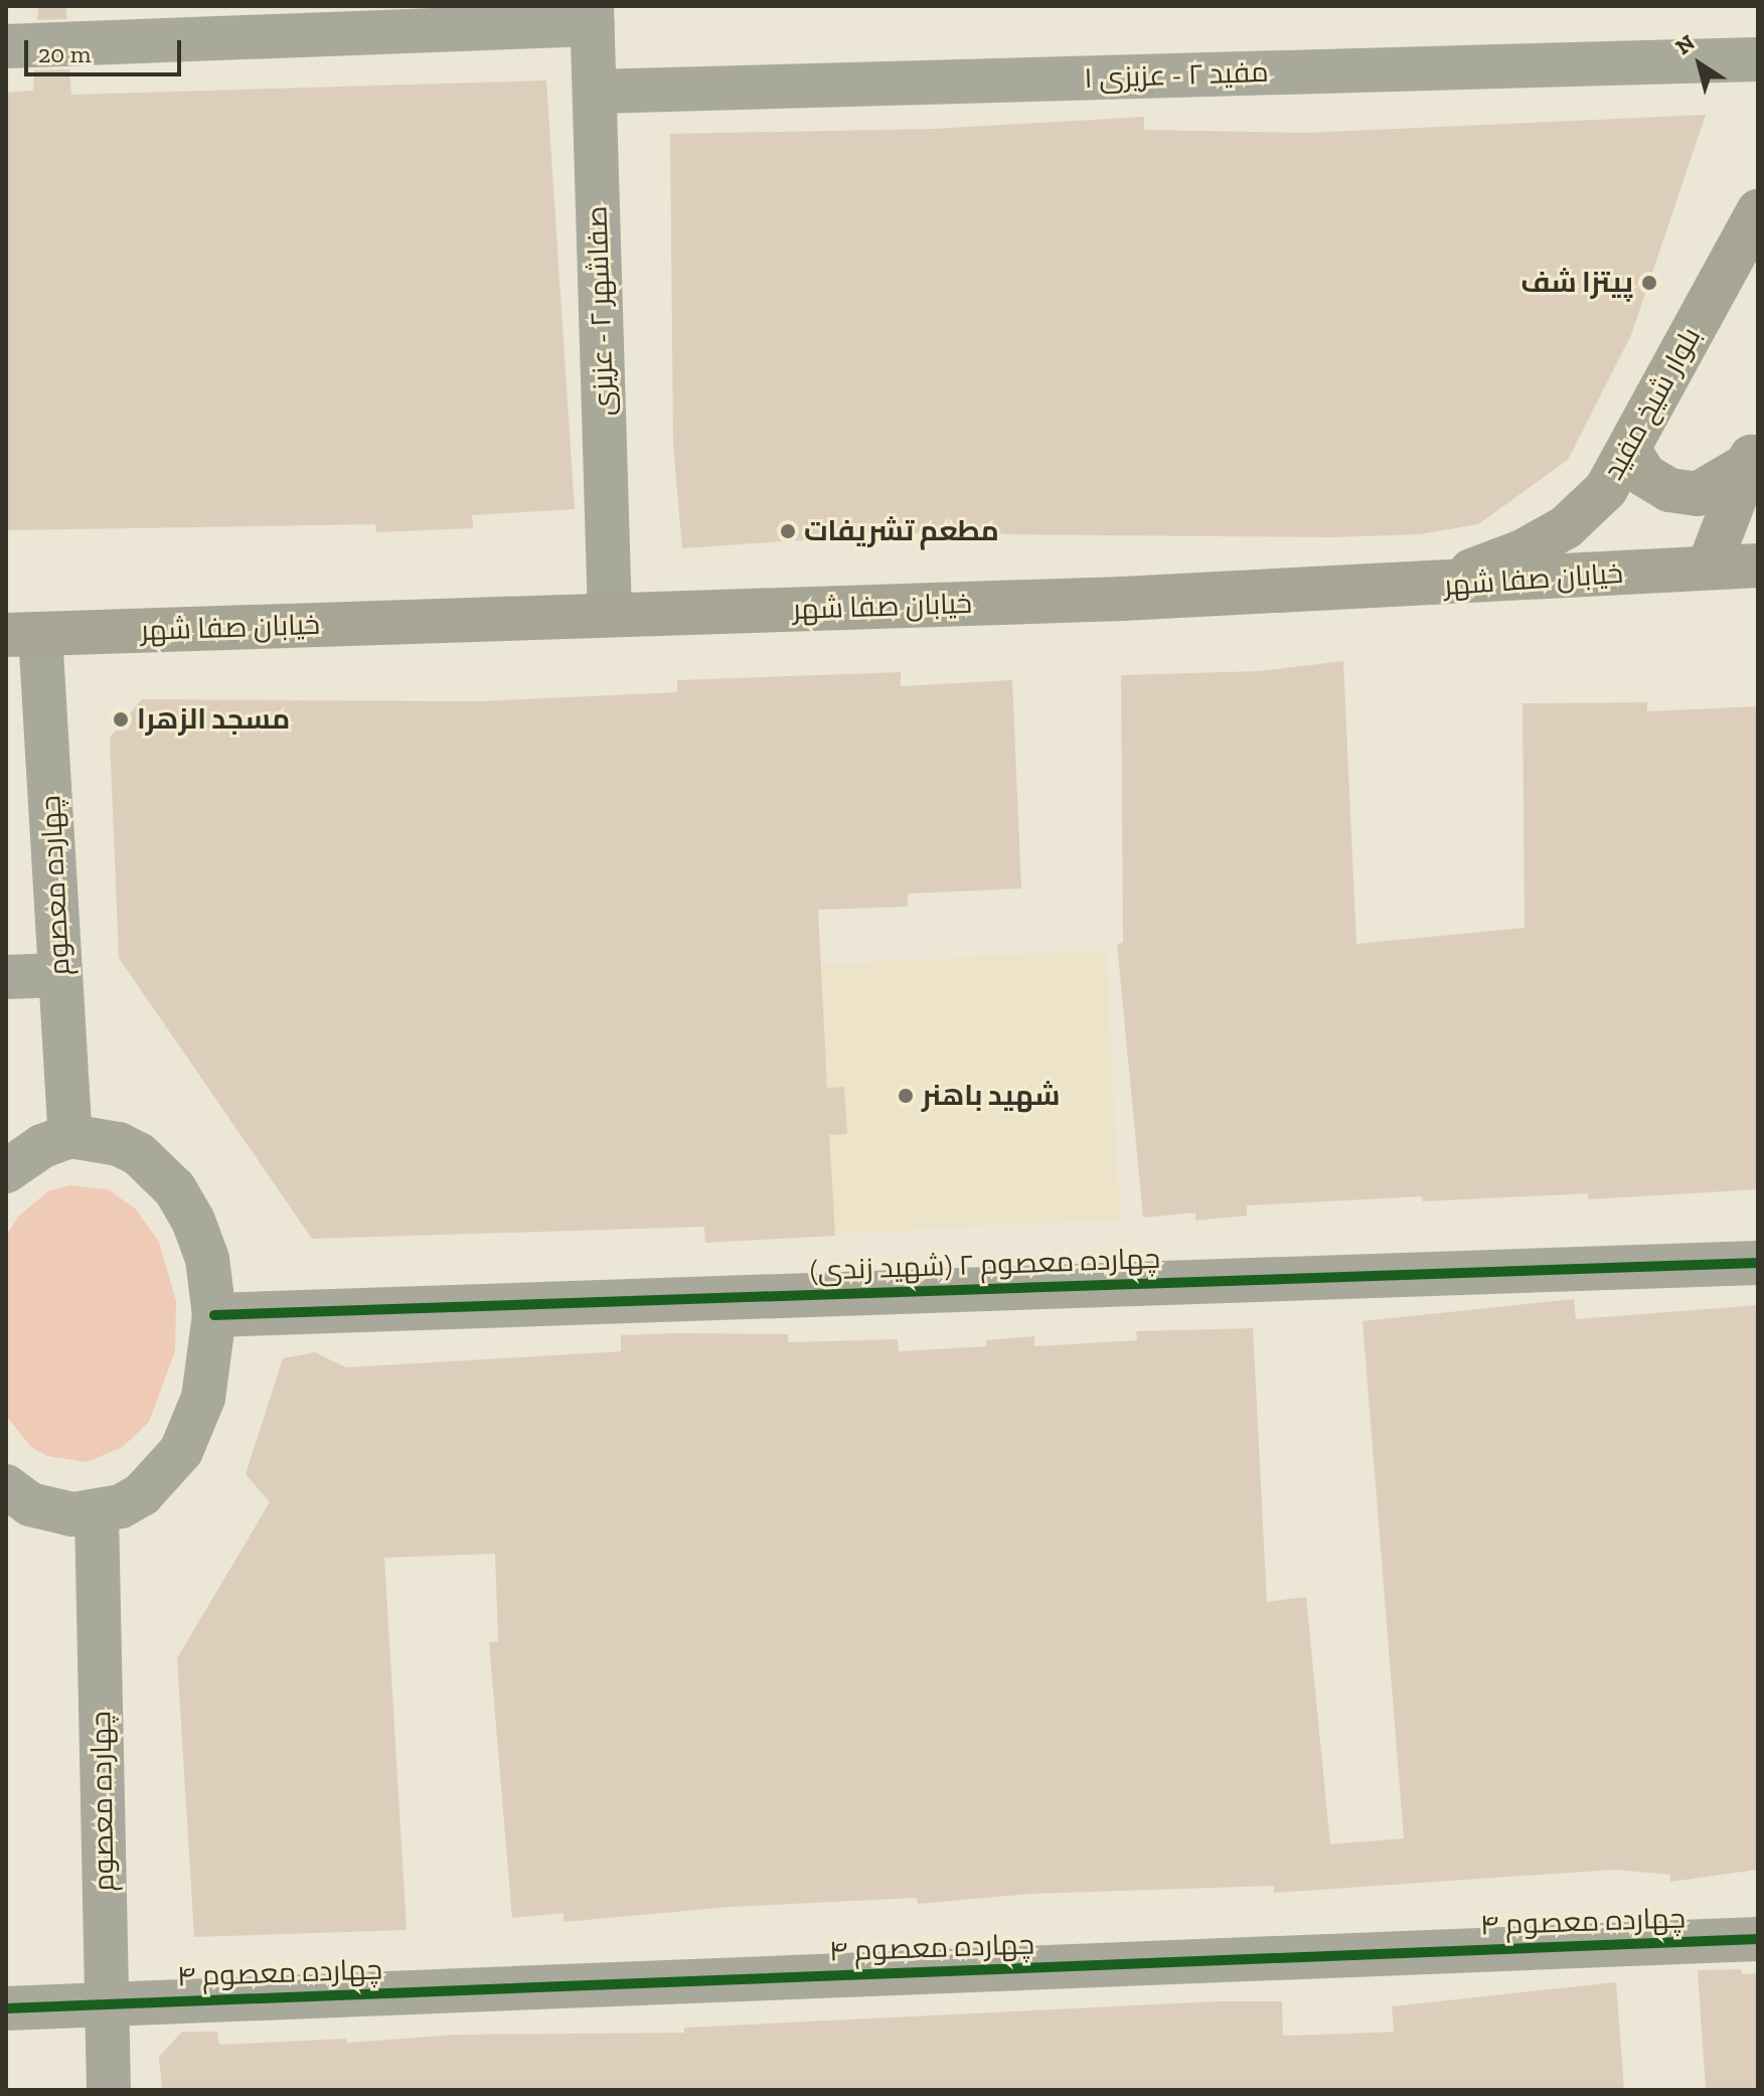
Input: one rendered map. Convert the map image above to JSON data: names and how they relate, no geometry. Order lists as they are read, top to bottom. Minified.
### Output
{"streets":{"main road":["بلوار شیخ مفید","خیابان صفا شهر"],"street":["مفید ۲ - عزیزی ۱","صفاشهر ۲ - عزیزی","چهارده معصوم","چهارده معصوم ۲ (شهید زندی)","چهارده معصوم ۴"]},"crossings":[["مفید ۲ - عزیزی ۱","صفاشهر ۲ - عزیزی"],["صفاشهر ۲ - عزیزی","خیابان صفا شهر"],["بلوار شیخ مفید","خیابان صفا شهر"],["خیابان صفا شهر","چهارده معصوم"],["چهارده معصوم","چهارده معصوم ۴"]],"places":["پیتزا شف","مطعم تشريفات","مسجد الزهرا","شهید باهنر"],"scale_bar":"20 m","north":"top left"}
